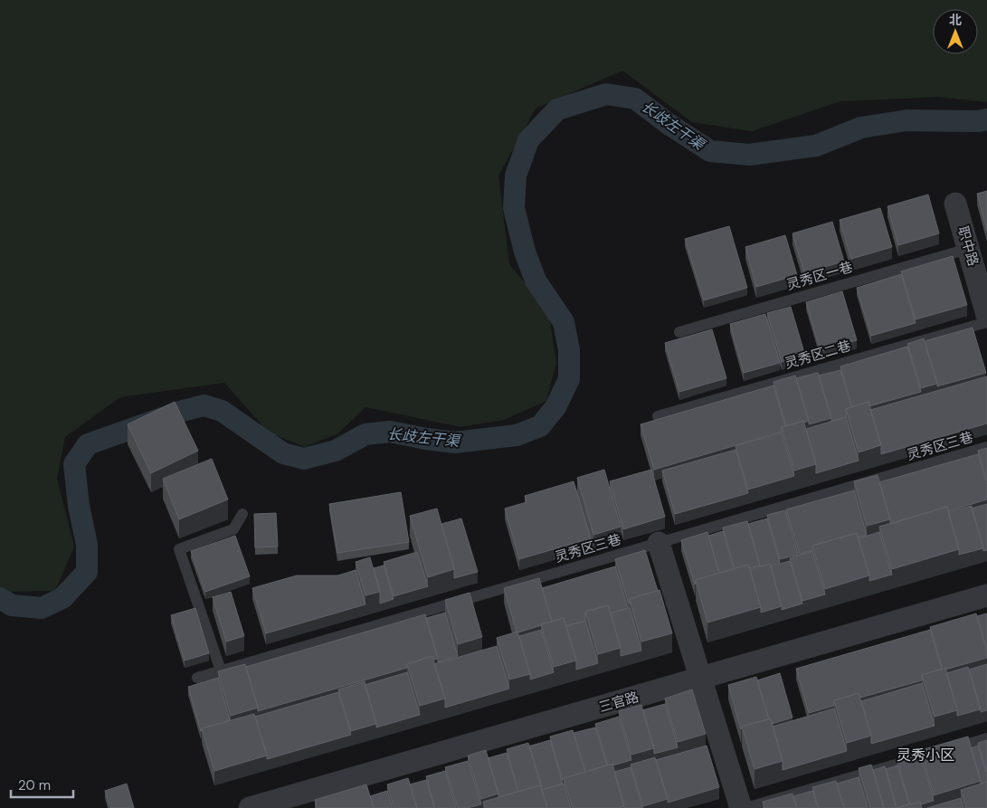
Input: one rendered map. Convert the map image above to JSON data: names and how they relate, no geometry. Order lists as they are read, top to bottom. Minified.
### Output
{"streets":{"street":["职中路","三官路"],"lane":["灵秀区一巷","灵秀区二巷","灵秀区三巷"]},"crossings":[["职中路","灵秀区一巷"]],"districts":["灵秀小区"],"water":["长歧左干渠"],"scale_bar":"20 m","north":"top"}
